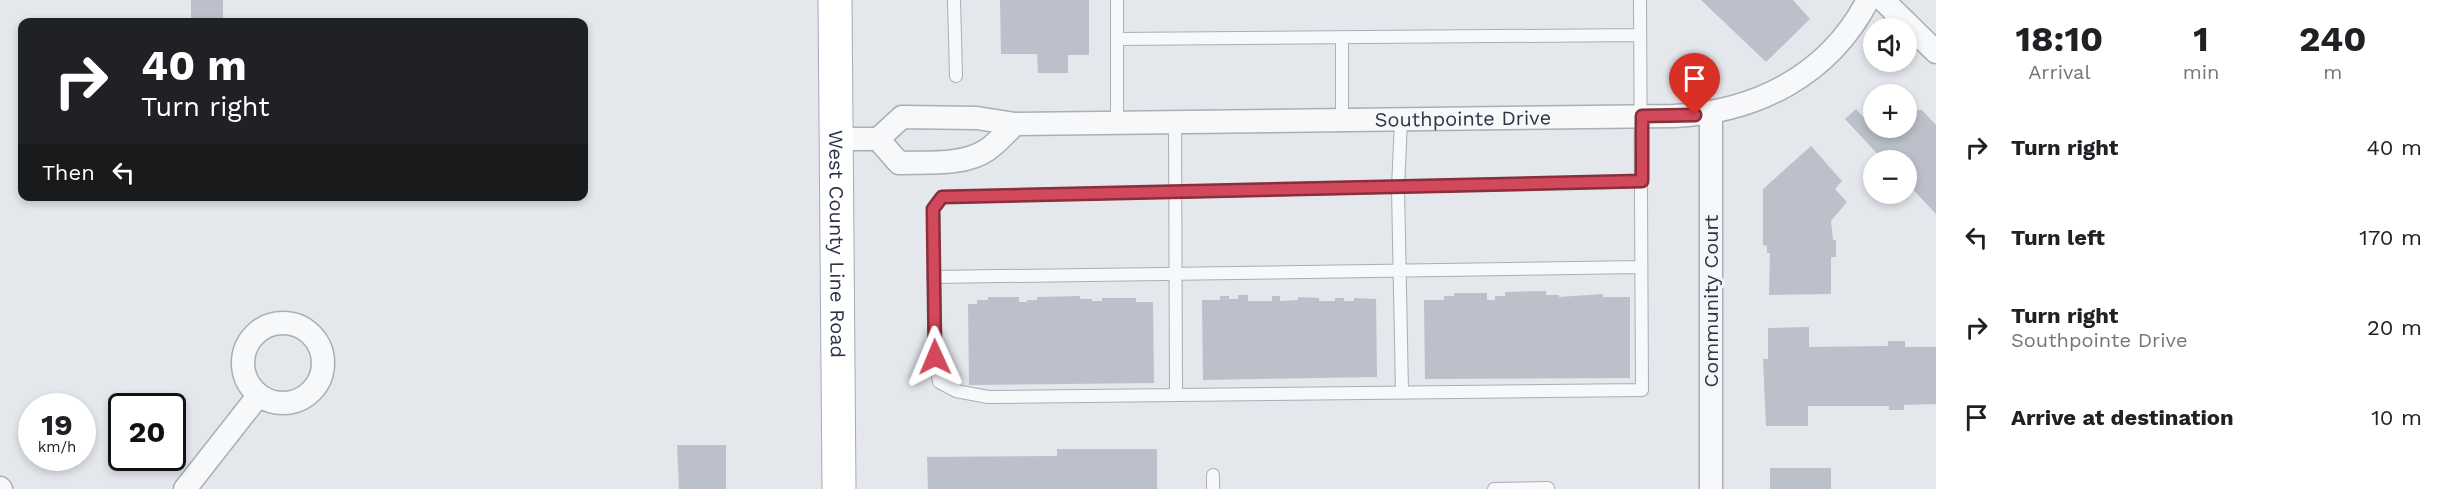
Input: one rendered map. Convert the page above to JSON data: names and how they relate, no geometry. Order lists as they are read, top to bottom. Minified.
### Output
{"streets":{"main road":["West County Line Road"],"street":["Southpointe Drive","Community Court"]},"crossings":[["Southpointe Drive","Community Court"]],"page":{"eta":["18:10","Arrival","1","min","240","m"],"map_buttons":["+","−"],"turn":["40 m","Turn right"],"list":[{"name":"Turn right","value":"40 m"},{"name":"Turn left","value":"170 m"},{"name":"Turn right","note":"Southpointe Drive","value":"20 m"},{"name":"Arrive at destination","value":"10 m"}],"then":"Then","speed":"19 km/h","limit":"20"}}
